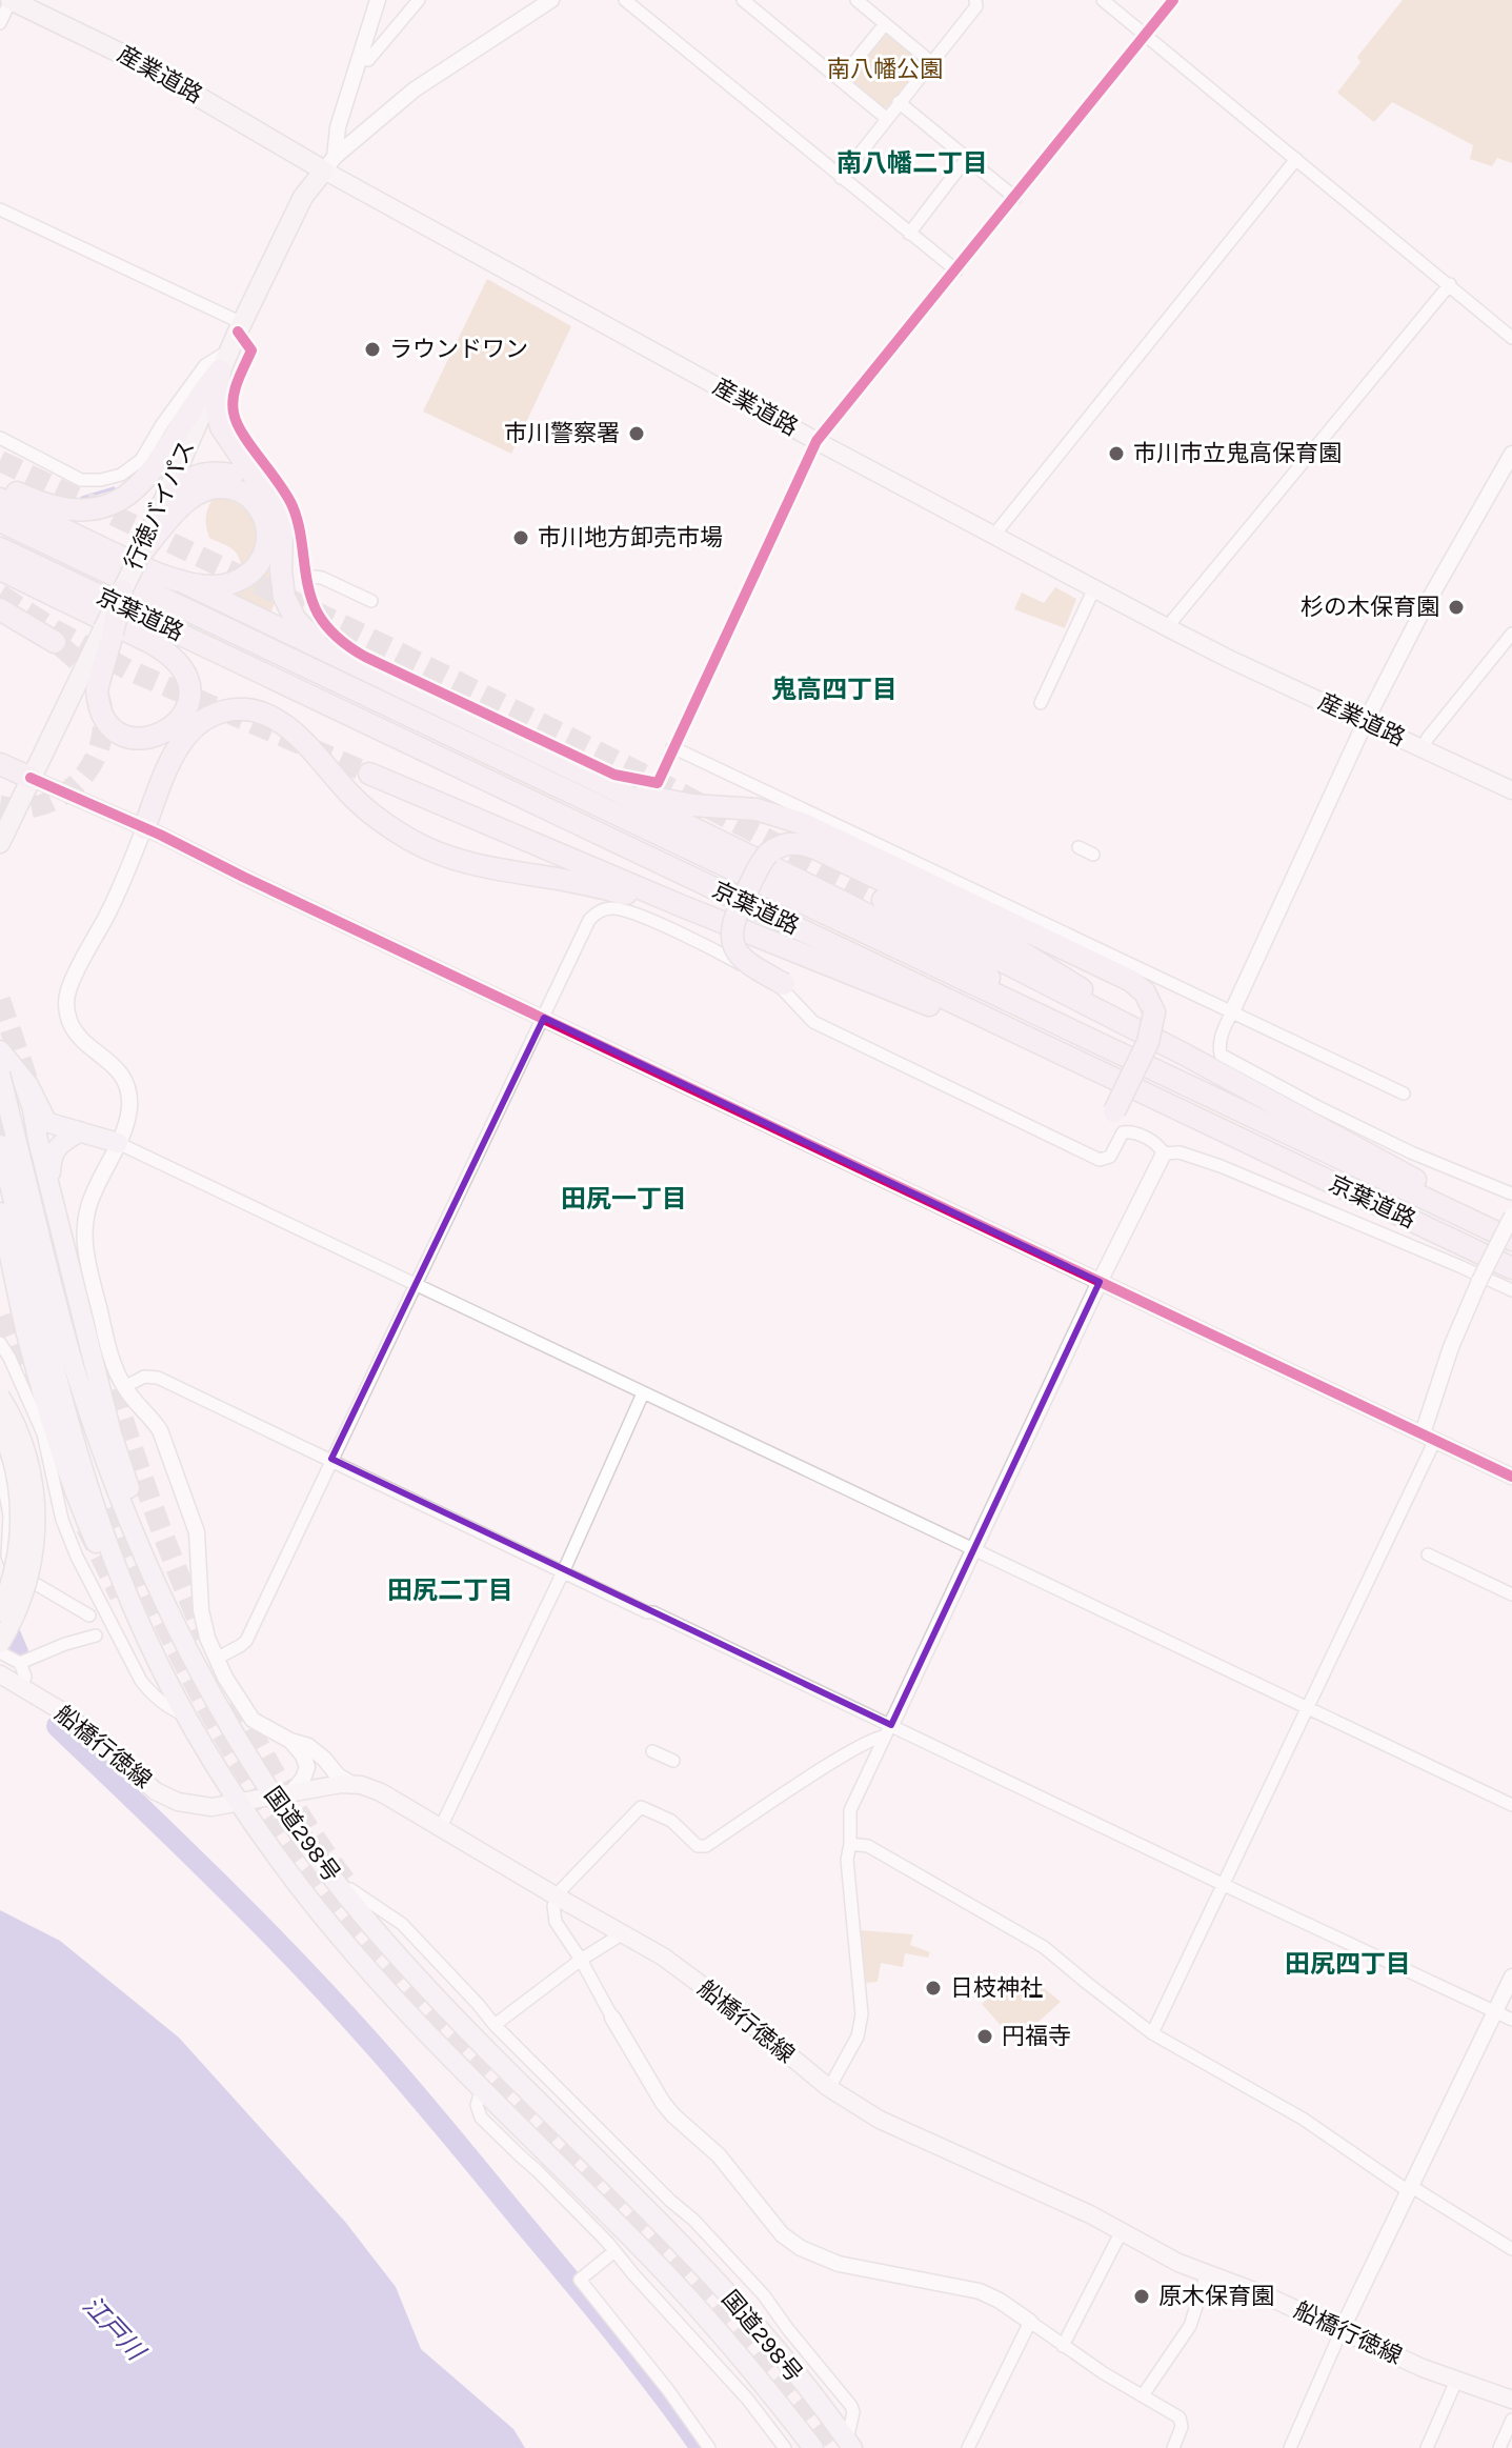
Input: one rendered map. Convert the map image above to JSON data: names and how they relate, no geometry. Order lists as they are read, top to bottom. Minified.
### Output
{"streets":{"highway":["京葉道路","国道298号"],"main road":["産業道路","行徳バイパス","船橋行徳線"]},"crossings":[["産業道路","行徳バイパス"],["船橋行徳線","国道298号"]],"districts":["南八幡二丁目","鬼高四丁目","田尻一丁目","田尻二丁目","田尻四丁目"],"water":["江戸川"],"parks":["南八幡公園"],"places":["ラウンドワン","市川警察署","市川市立鬼高保育園","市川地方卸売市場","杉の木保育園","日枝神社","円福寺","原木保育園"]}
